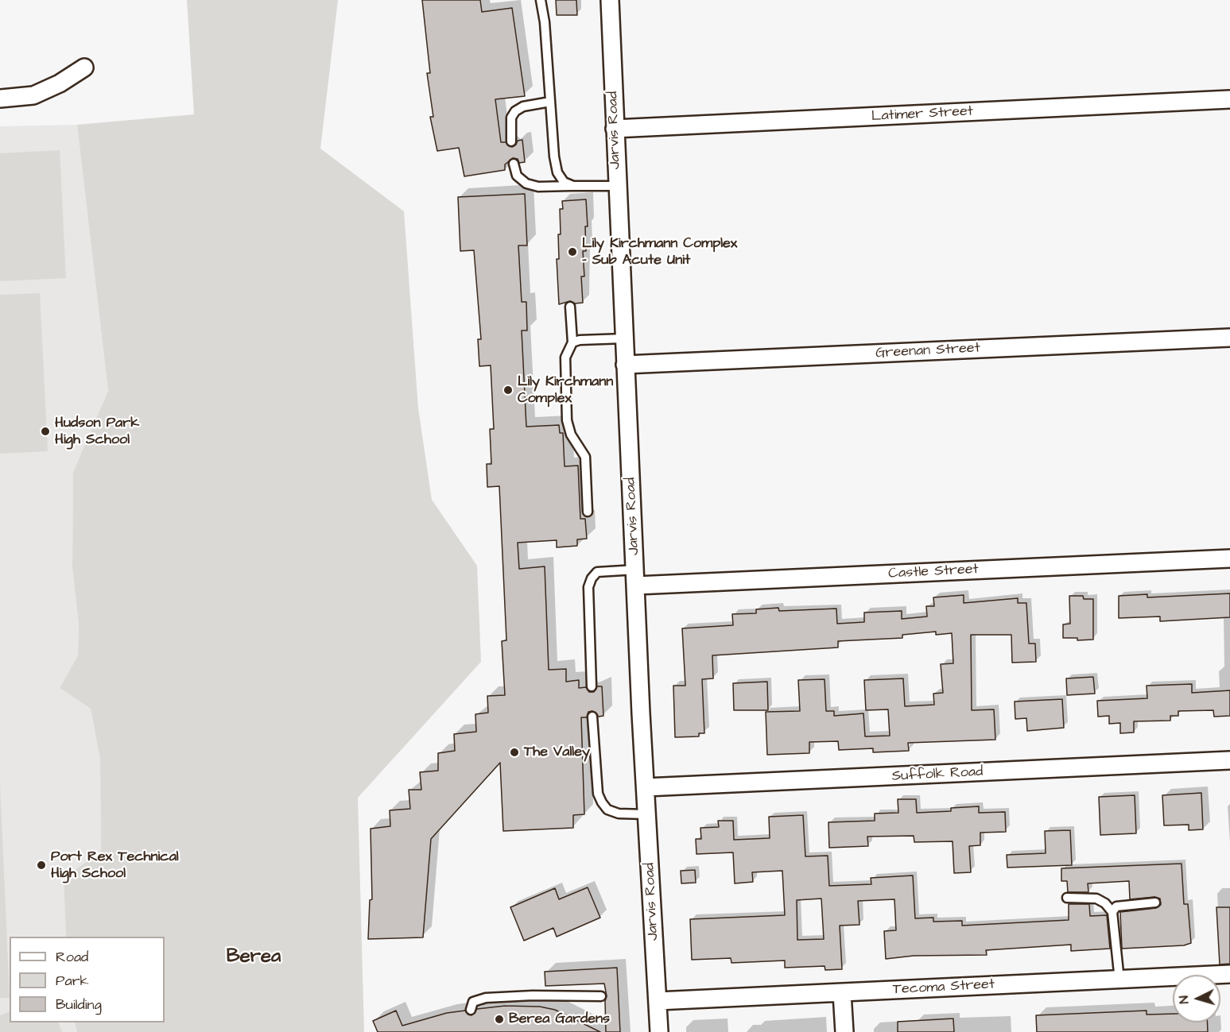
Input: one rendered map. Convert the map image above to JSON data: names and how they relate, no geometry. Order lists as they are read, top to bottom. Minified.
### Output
{"streets":{"street":["Latimer Street","Jarvis Road","Greenan Street","Castle Street","Suffolk Road","Tecoma Street"]},"crossings":[["Latimer Street","Jarvis Road"],["Jarvis Road","Greenan Street"],["Jarvis Road","Castle Street"],["Jarvis Road","Suffolk Road"],["Jarvis Road","Tecoma Street"]],"districts":["Berea"],"places":["Lily Kirchmann Complex - Sub Acute Unit","Lily Kirchmann Complex","Hudson Park High School","The Valley","Port Rex Technical High School","Berea Gardens"],"legend":["Road","Park","Building"],"north":"left"}
